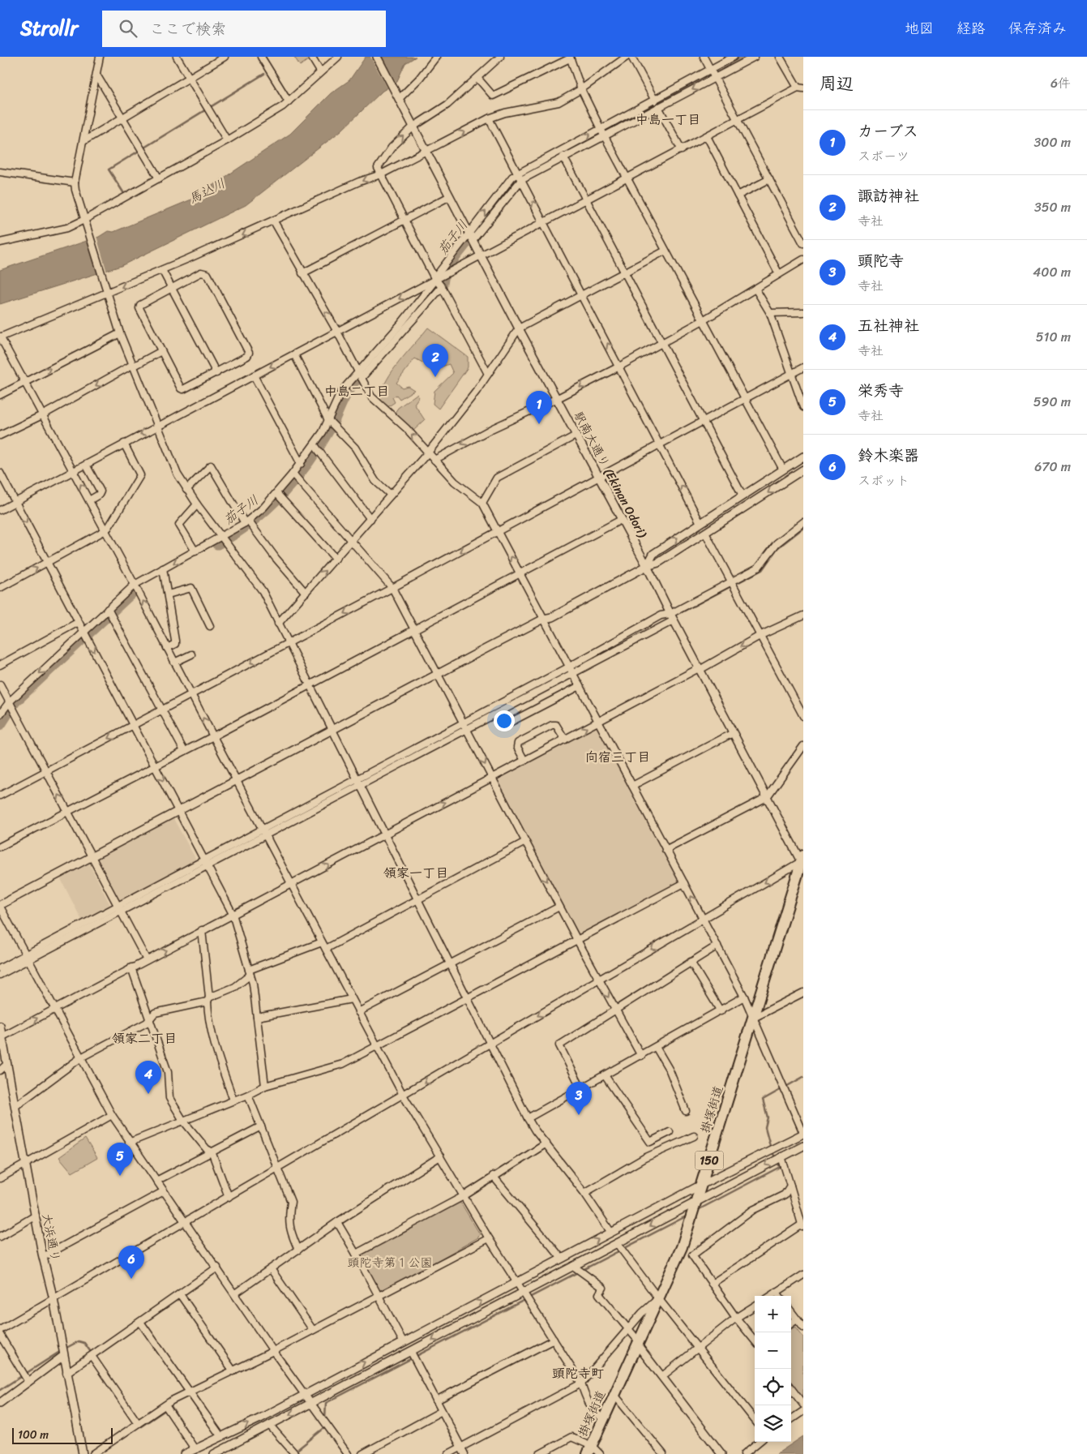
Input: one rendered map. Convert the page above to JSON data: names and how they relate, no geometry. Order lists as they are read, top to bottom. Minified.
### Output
{"streets":{"highway":["掛塚街道","150"],"street":["駅南大通り (Ekinan Odori)","大浜通り"]},"crossings":[["駅南大通り (Ekinan Odori)","掛塚街道"]],"districts":["中島一丁目","中島二丁目","向宿三丁目","領家一丁目","領家二丁目","頭陀寺町"],"water":["馬込川","茄子川"],"parks":["頭陀寺第１公園"],"scale_bar":"100 m","page":{"header":"Strollr","search":"ここで検索","nav":["地図","経路","保存済み"],"heading":["周辺","6件"],"list":[{"mark":"1","name":"カーブス","note":"スポーツ","value":"300 m"},{"mark":"2","name":"諏訪神社","note":"寺社","value":"350 m"},{"mark":"3","name":"頭陀寺","note":"寺社","value":"400 m"},{"mark":"4","name":"五社神社","note":"寺社","value":"510 m"},{"mark":"5","name":"栄秀寺","note":"寺社","value":"590 m"},{"mark":"6","name":"鈴木楽器","note":"スポット","value":"670 m"}],"pins":["2","1","4","3","5","6"],"map_buttons":["+","−"],"scale":"100 m"}}
